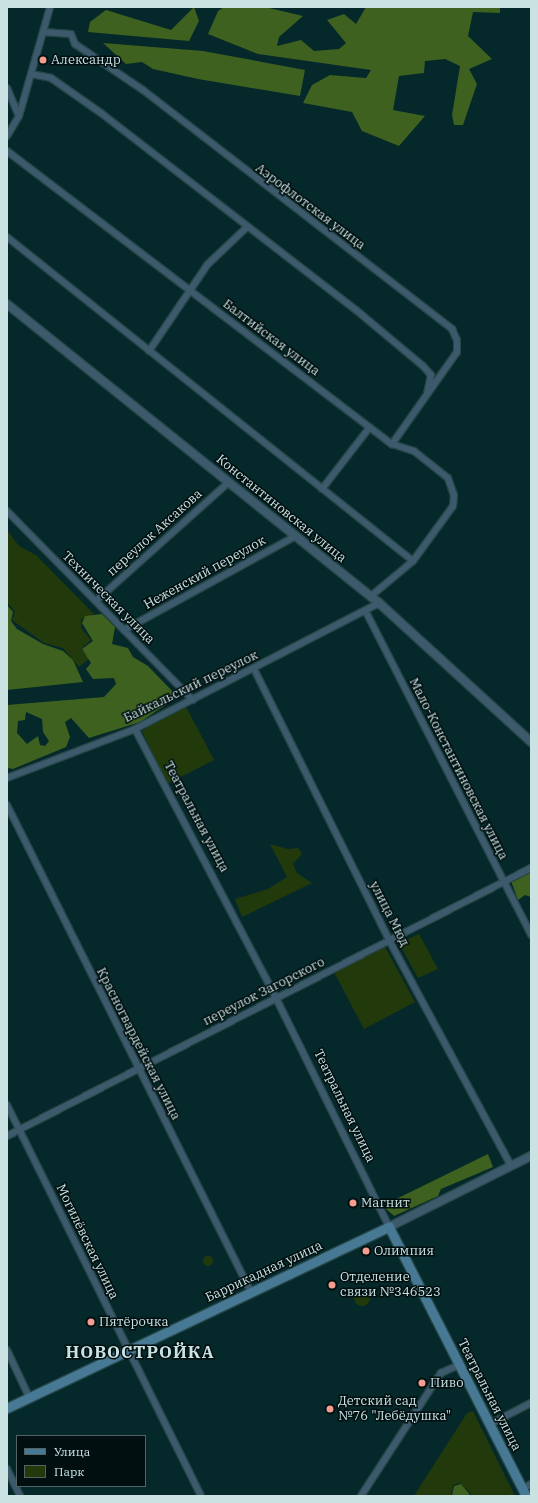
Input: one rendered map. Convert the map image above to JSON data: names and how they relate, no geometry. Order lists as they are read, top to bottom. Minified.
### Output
{"streets":{"main road":["Театральная улица","Баррикадная улица"],"street":["Аэрофлотская улица","Балтийская улица","Константиновская улица","переулок Аксакова","Неженский переулок","Техническая улица","Байкальский переулок","Мало-Константиновская улица","улица Мюд","переулок Загорского","Красногвардейская улица","Могилёвская улица"]},"crossings":[["Аэрофлотская улица","Балтийская улица"],["Балтийская улица","Константиновская улица"],["Константиновская улица","переулок Аксакова"],["Константиновская улица","Неженский переулок"],["Константиновская улица","Байкальский переулок"],["переулок Аксакова","Техническая улица"],["Неженский переулок","Техническая улица"],["Техническая улица","Байкальский переулок"],["Байкальский переулок","Мало-Константиновская улица"],["Байкальский переулок","Театральная улица"],["Байкальский переулок","улица Мюд"],["Мало-Константиновская улица","переулок Загорского"],["Театральная улица","переулок Загорского"],["Театральная улица","Баррикадная улица"],["улица Мюд","переулок Загорского"],["улица Мюд","Баррикадная улица"],["переулок Загорского","Красногвардейская улица"],["переулок Загорского","Могилёвская улица"],["Красногвардейская улица","Баррикадная улица"],["Могилёвская улица","Баррикадная улица"]],"districts":["НОВОСТРОЙКА"],"places":["Александр","Магнит","Олимпия","Отделение связи №346523","Пятёрочка","Пиво","Детский сад №76 \"Лебёдушка\""],"legend":["Улица","Парк"]}
